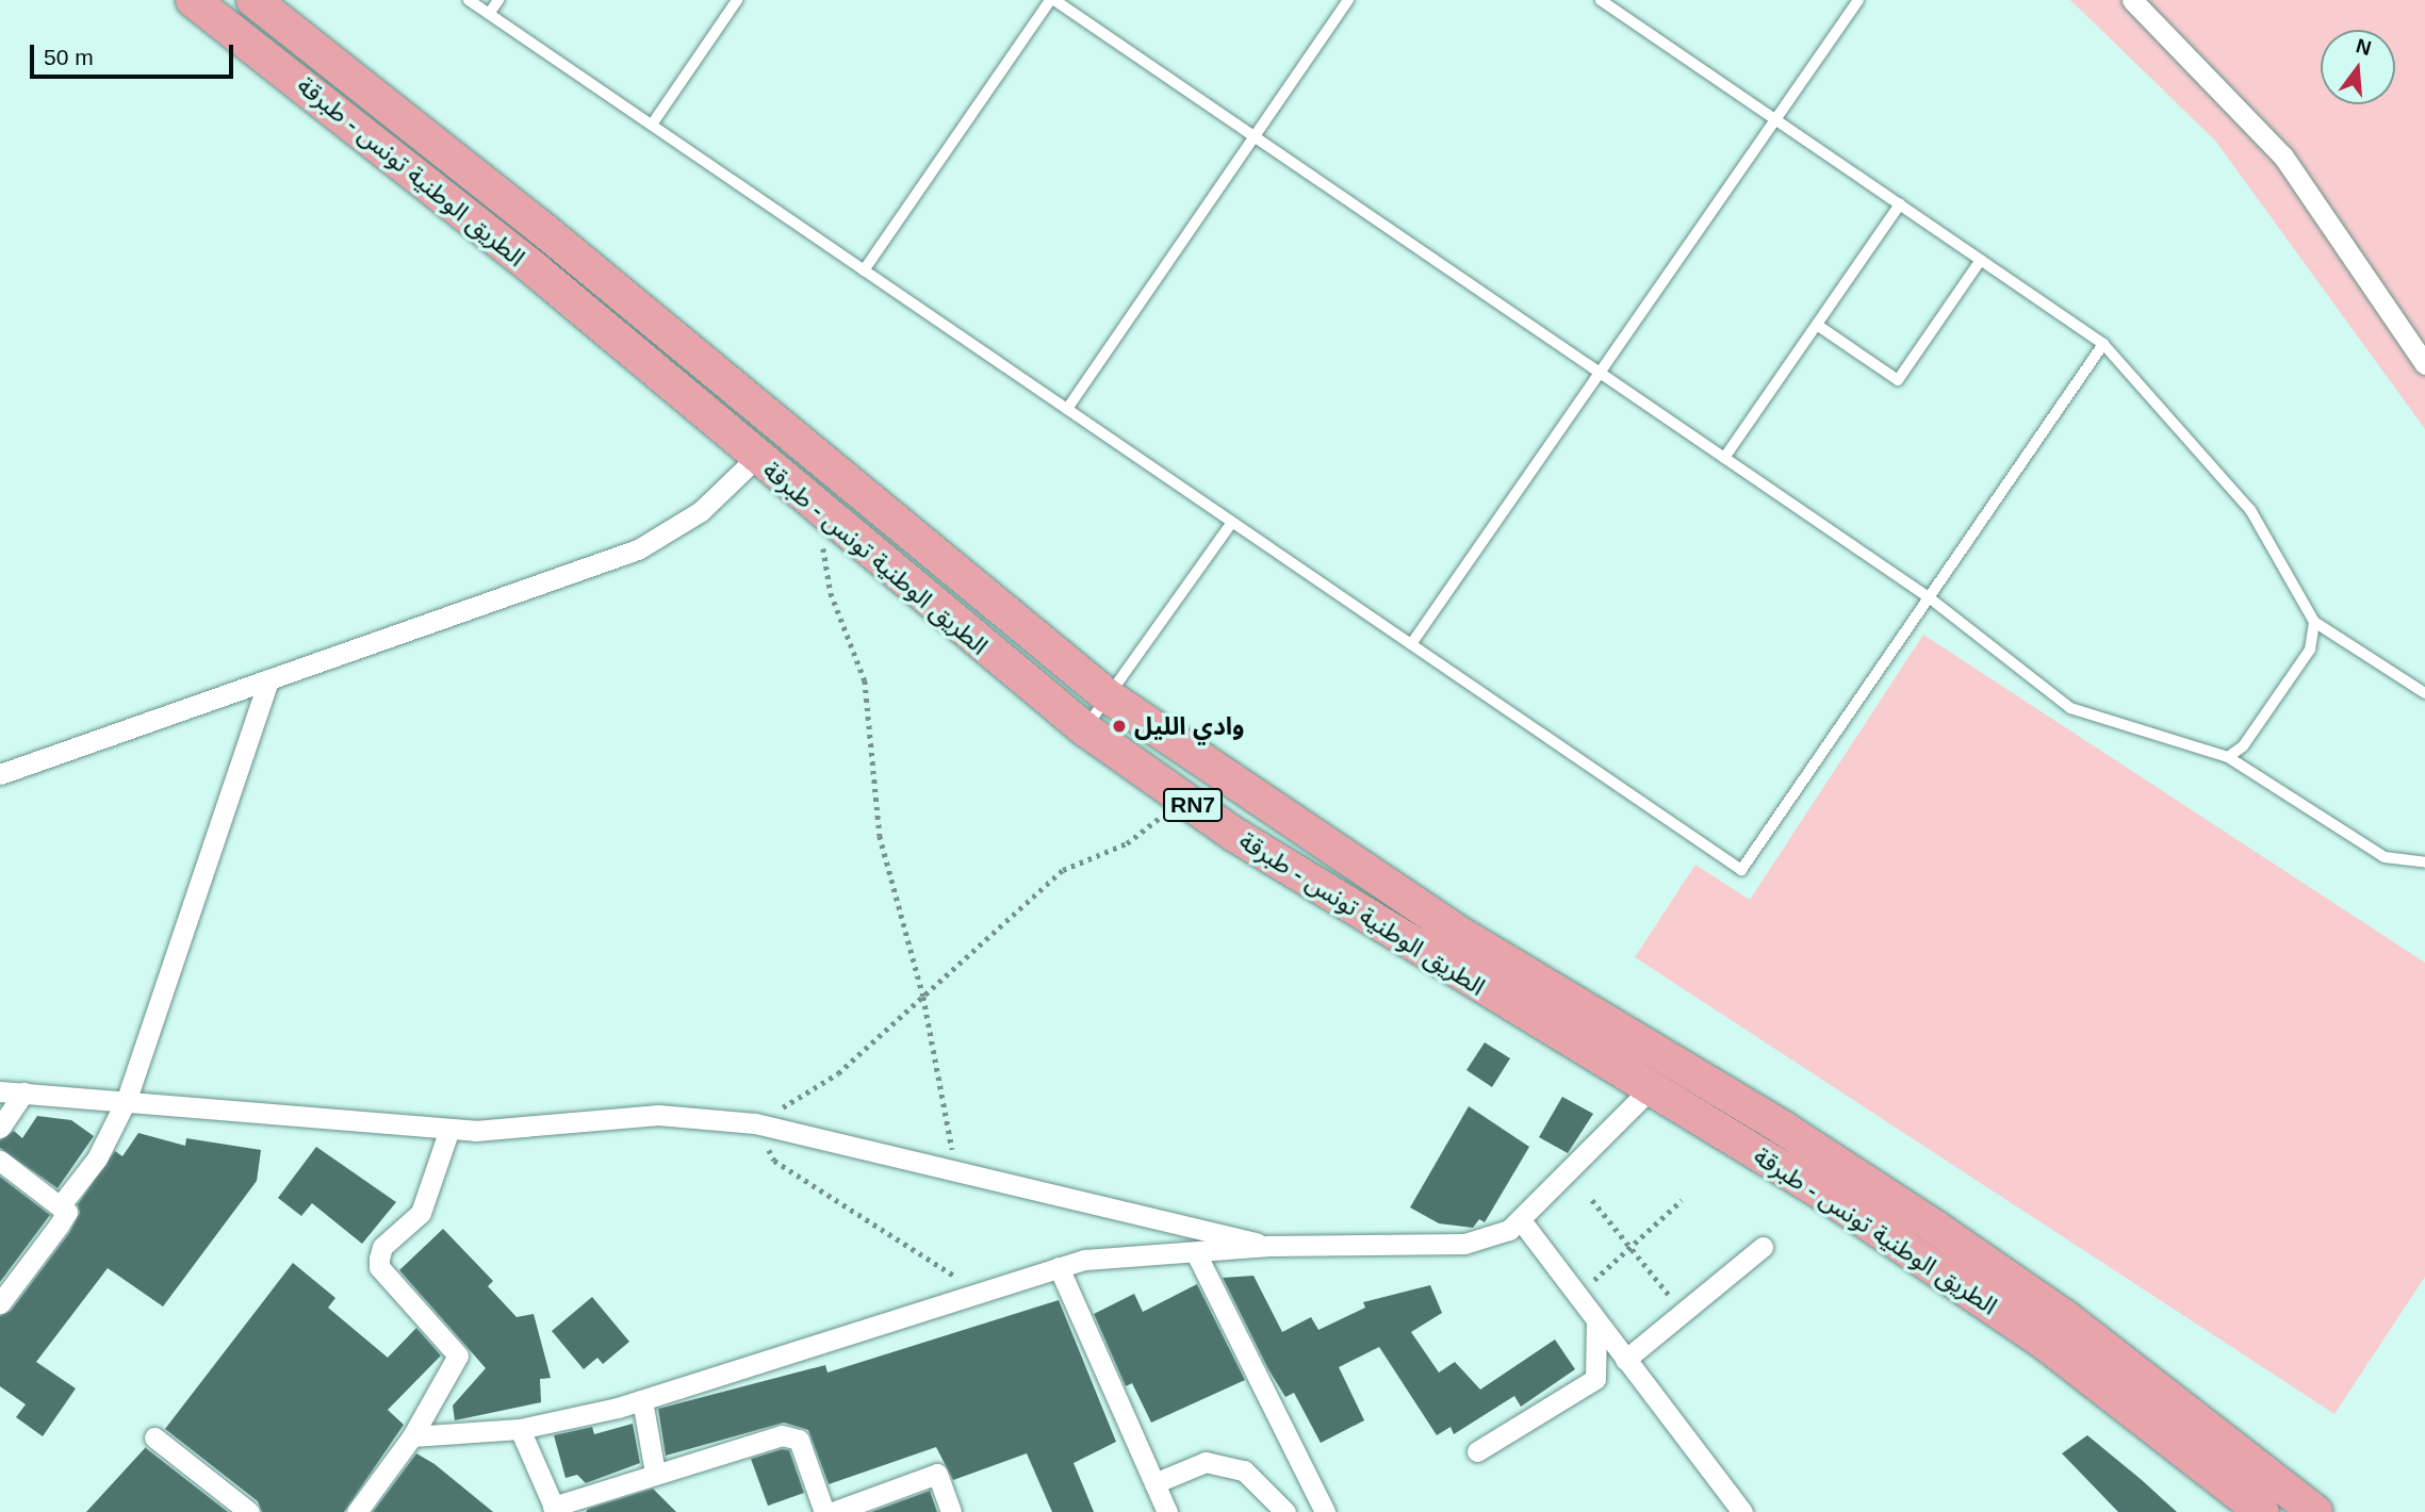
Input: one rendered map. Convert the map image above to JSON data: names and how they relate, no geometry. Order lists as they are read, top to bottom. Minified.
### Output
{"streets":{"main road":["الطريق الوطنية تونس - طبرقة","RN7"]},"places":["وادي الليل"],"scale_bar":"50 m","north":"top"}
